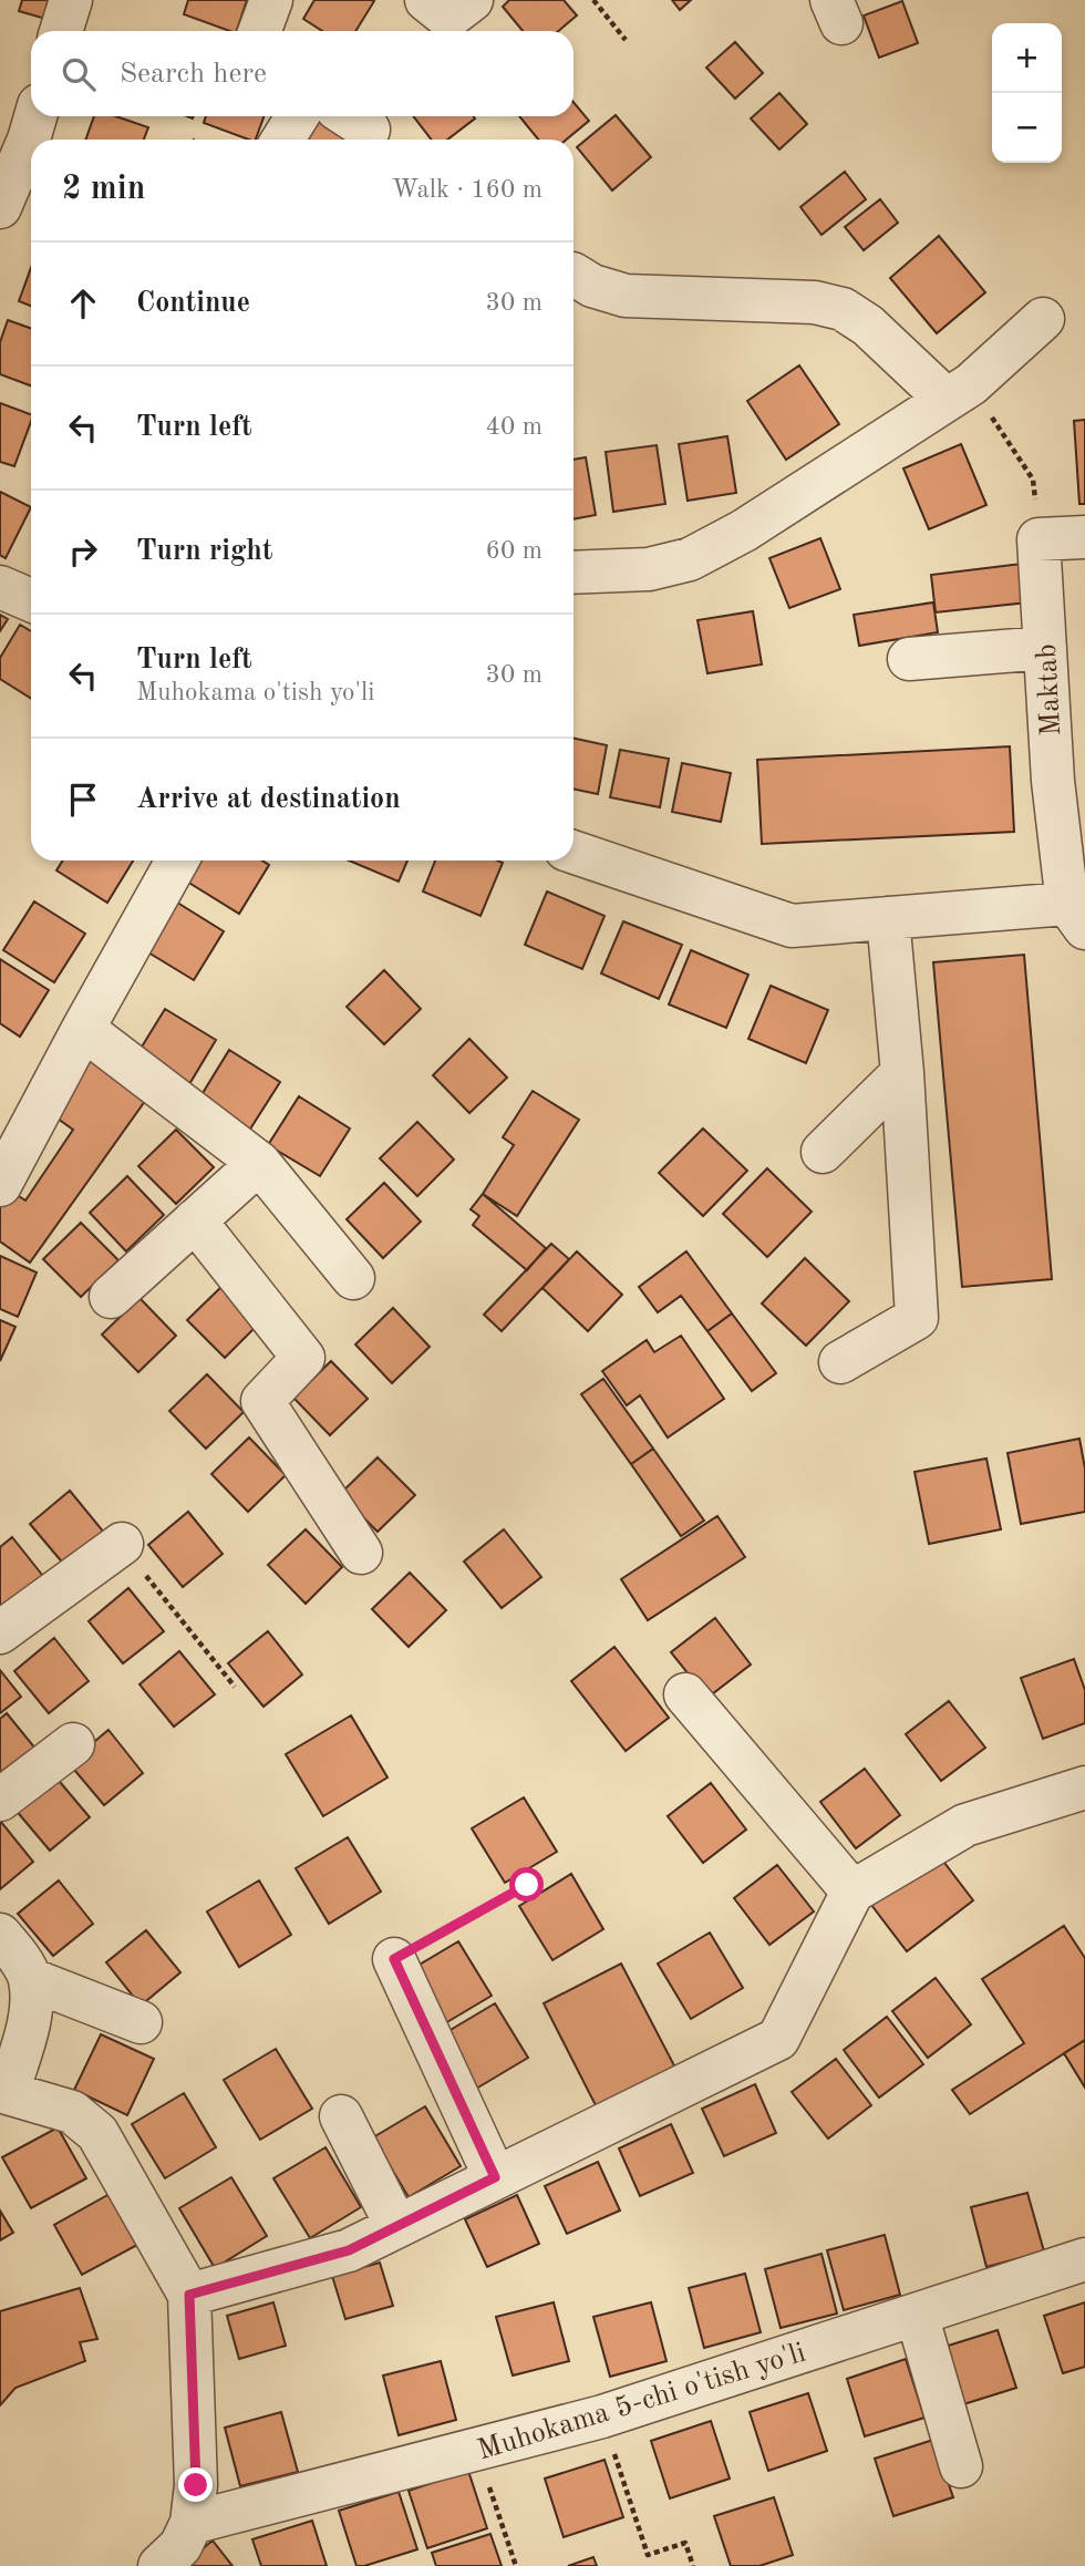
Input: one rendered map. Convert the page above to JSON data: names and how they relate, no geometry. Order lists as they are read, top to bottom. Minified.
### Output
{"streets":{"street":["Maktab","Muhokama 5-chi o'tish yo'li"]},"page":{"map_buttons":["+","−"],"search":"Search here","heading":["2 min","Walk · 160 m"],"list":[["Continue","30 m"],["Turn left","40 m"],["Turn right","60 m"],["Turn left","Muhokama o'tish yo'li","30 m"],"Arrive at destination"]}}
